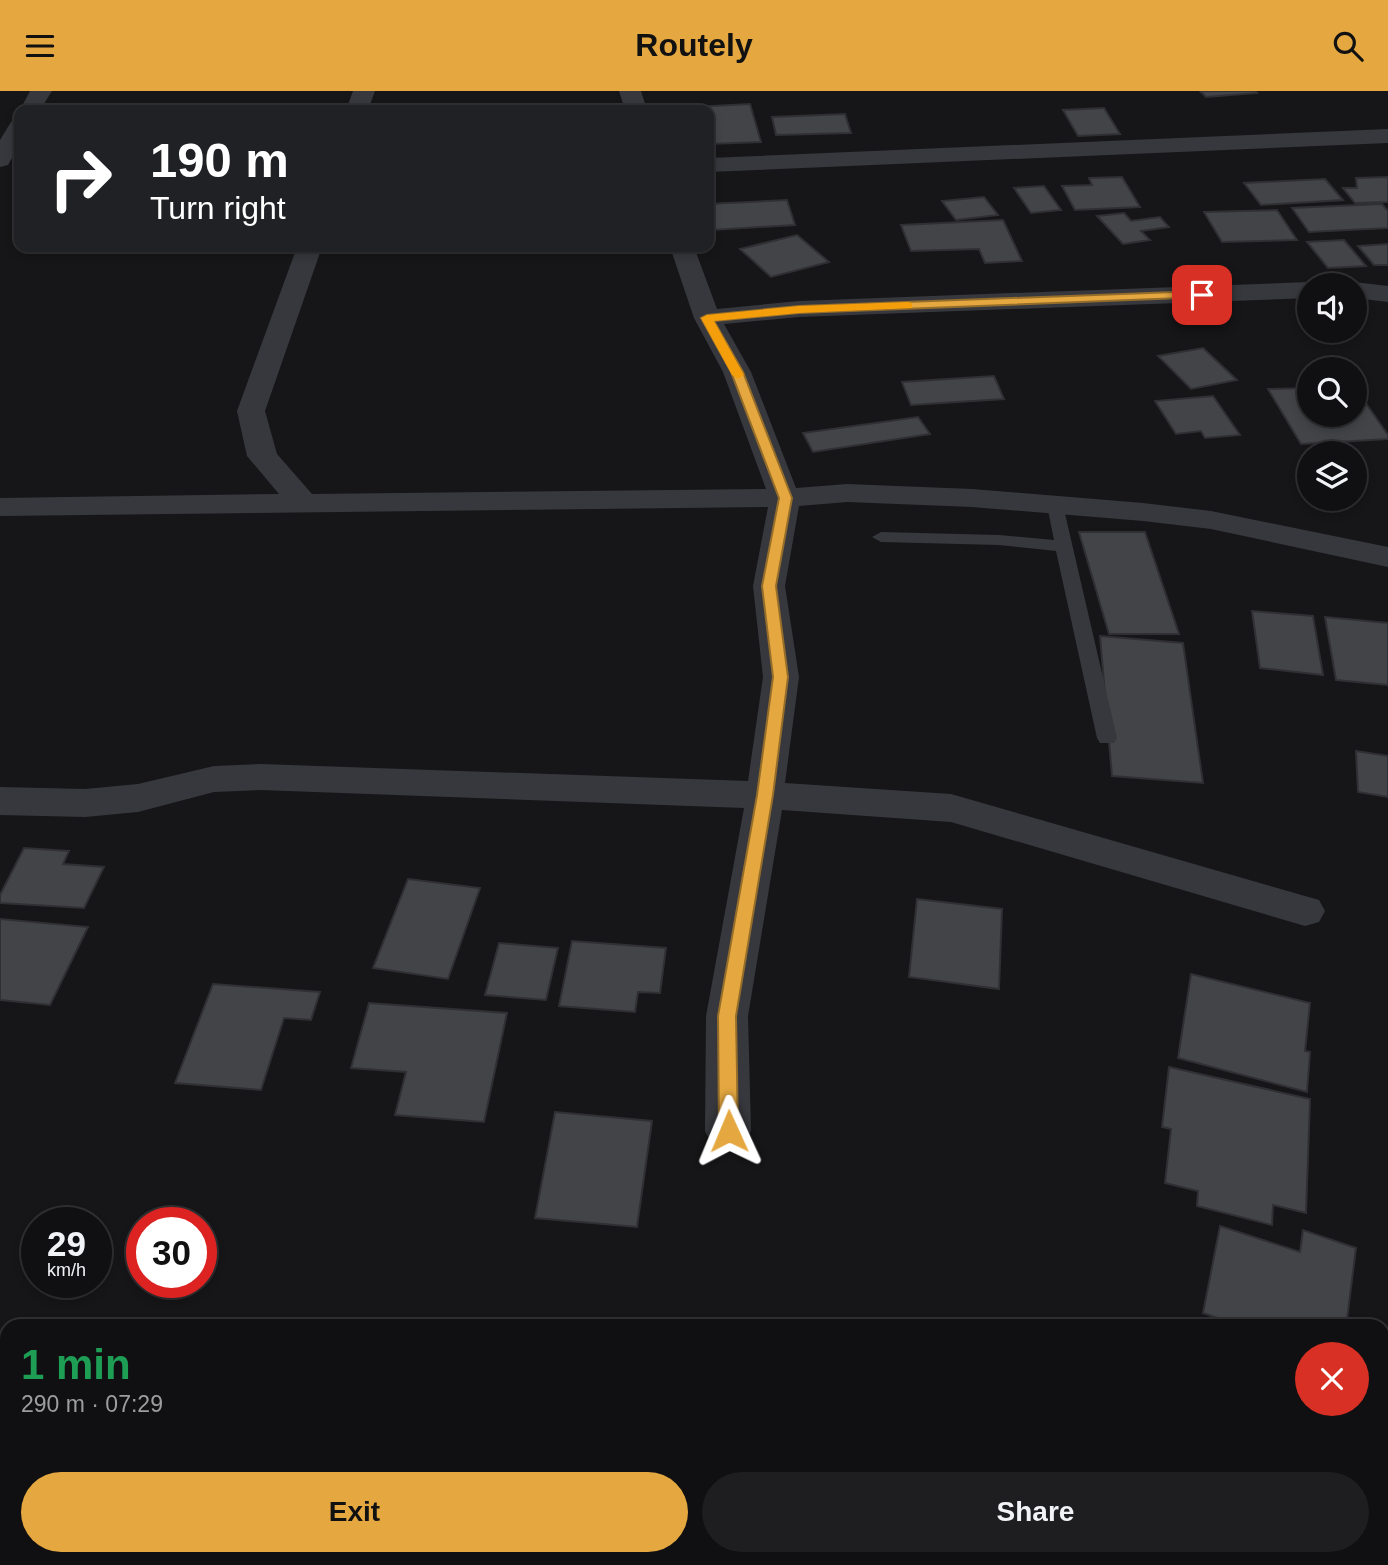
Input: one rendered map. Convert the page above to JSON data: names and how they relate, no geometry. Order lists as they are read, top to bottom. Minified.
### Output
{"page":{"header":"Routely","turn":["190 m","Turn right"],"speed":"29 km/h","limit":"30","heading":["1 min","290 m · 07:29"],"buttons":["Exit","Share"]}}
